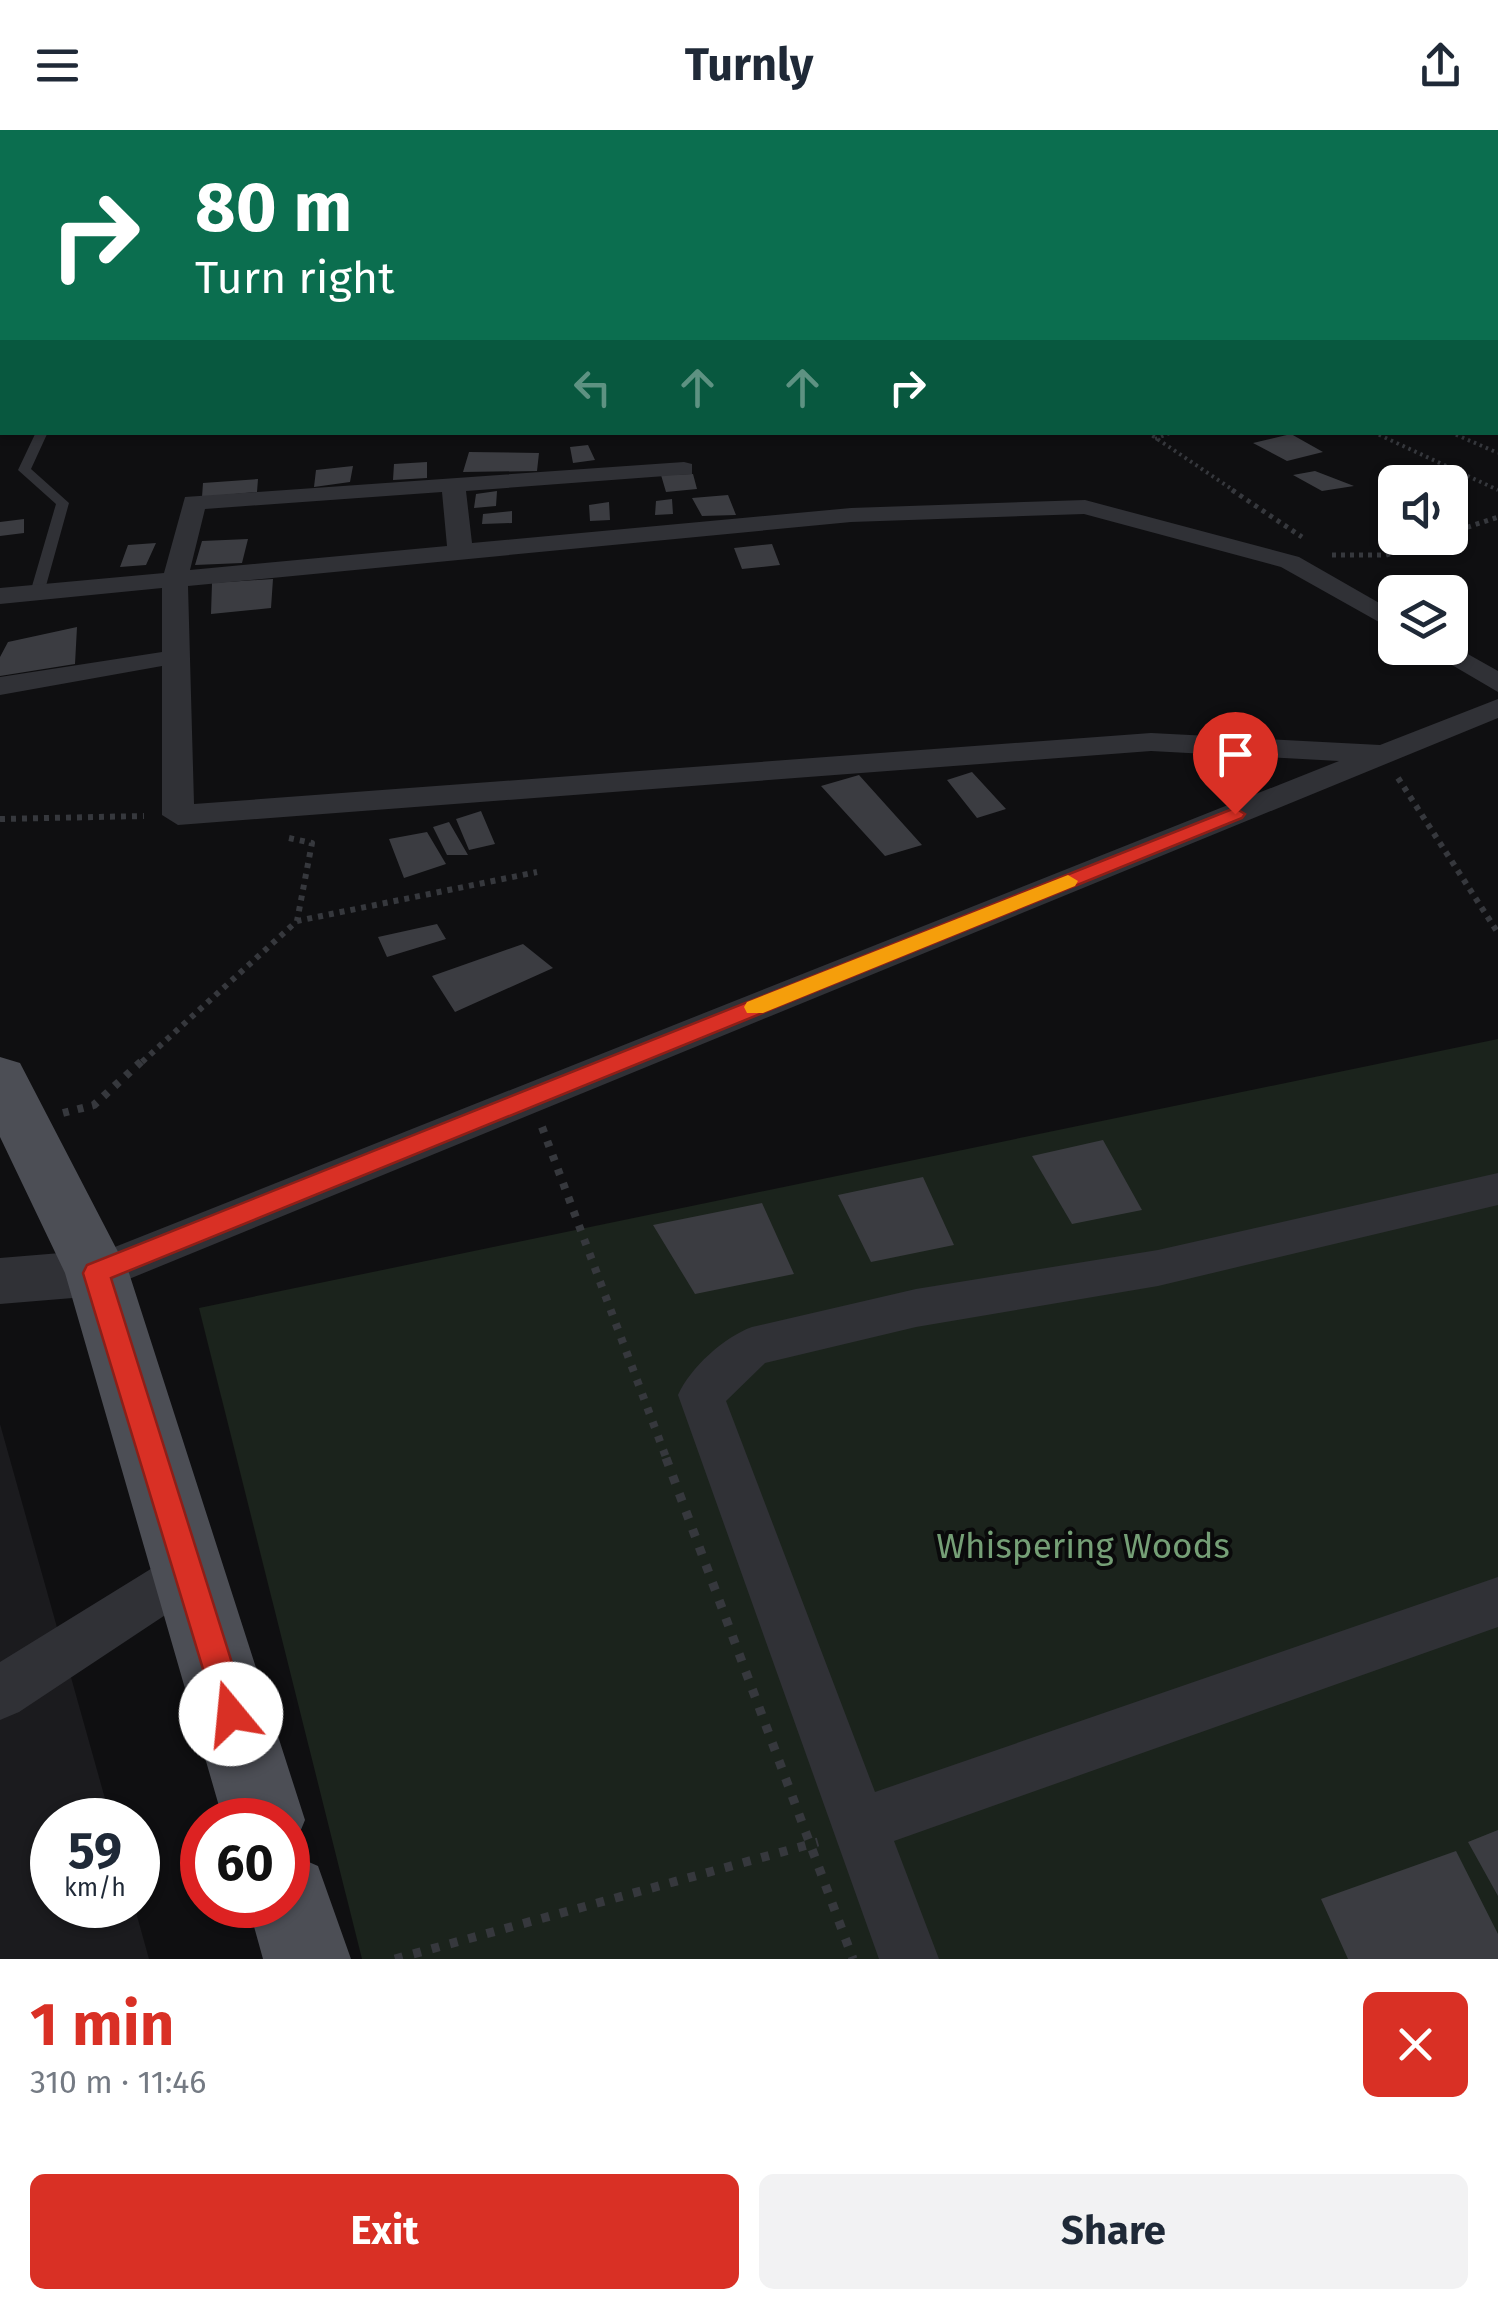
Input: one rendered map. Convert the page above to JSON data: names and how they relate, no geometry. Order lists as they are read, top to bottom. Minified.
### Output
{"parks":["Whispering Woods"],"page":{"header":"Turnly","turn":["80 m","Turn right"],"speed":"59 km/h","limit":"60","heading":["1 min","310 m · 11:46"],"buttons":["Exit","Share"]}}
